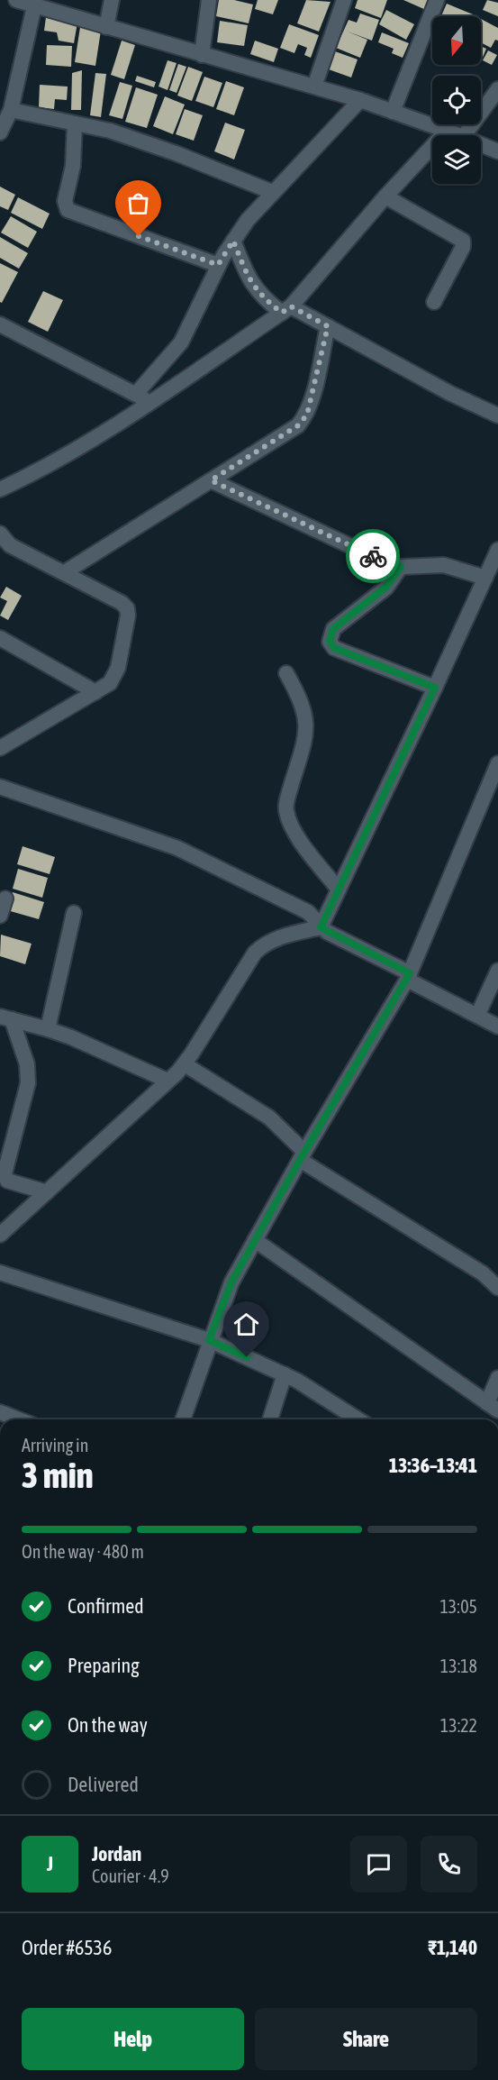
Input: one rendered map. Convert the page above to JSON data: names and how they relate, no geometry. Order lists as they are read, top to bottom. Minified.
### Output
{"north":"bottom","page":{"heading":["3 min","Arriving in","13:36–13:41"],"panel":["Jordan","Courier · 4.9","Order #6536","₹1,140"],"bar":"On the way · 480 m","list":[["Confirmed","13:05"],["Preparing","13:18"],["On the way","13:22"],"Delivered"],"round":"J","buttons":["Help","Share"]}}
